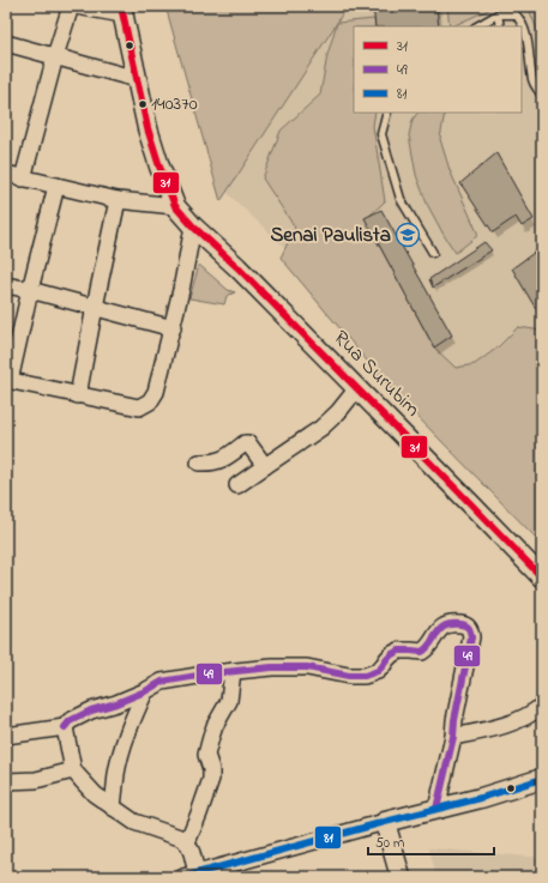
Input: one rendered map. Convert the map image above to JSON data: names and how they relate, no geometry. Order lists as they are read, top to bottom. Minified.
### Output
{"streets":{"street":["Rua Surubim"]},"places":{"other":["140370"],"school or university":["Senai Paulista"]},"lines":["transit line 31","transit line 49","transit line 81"],"legend":["31","49","81"],"scale_bar":"50 m"}
